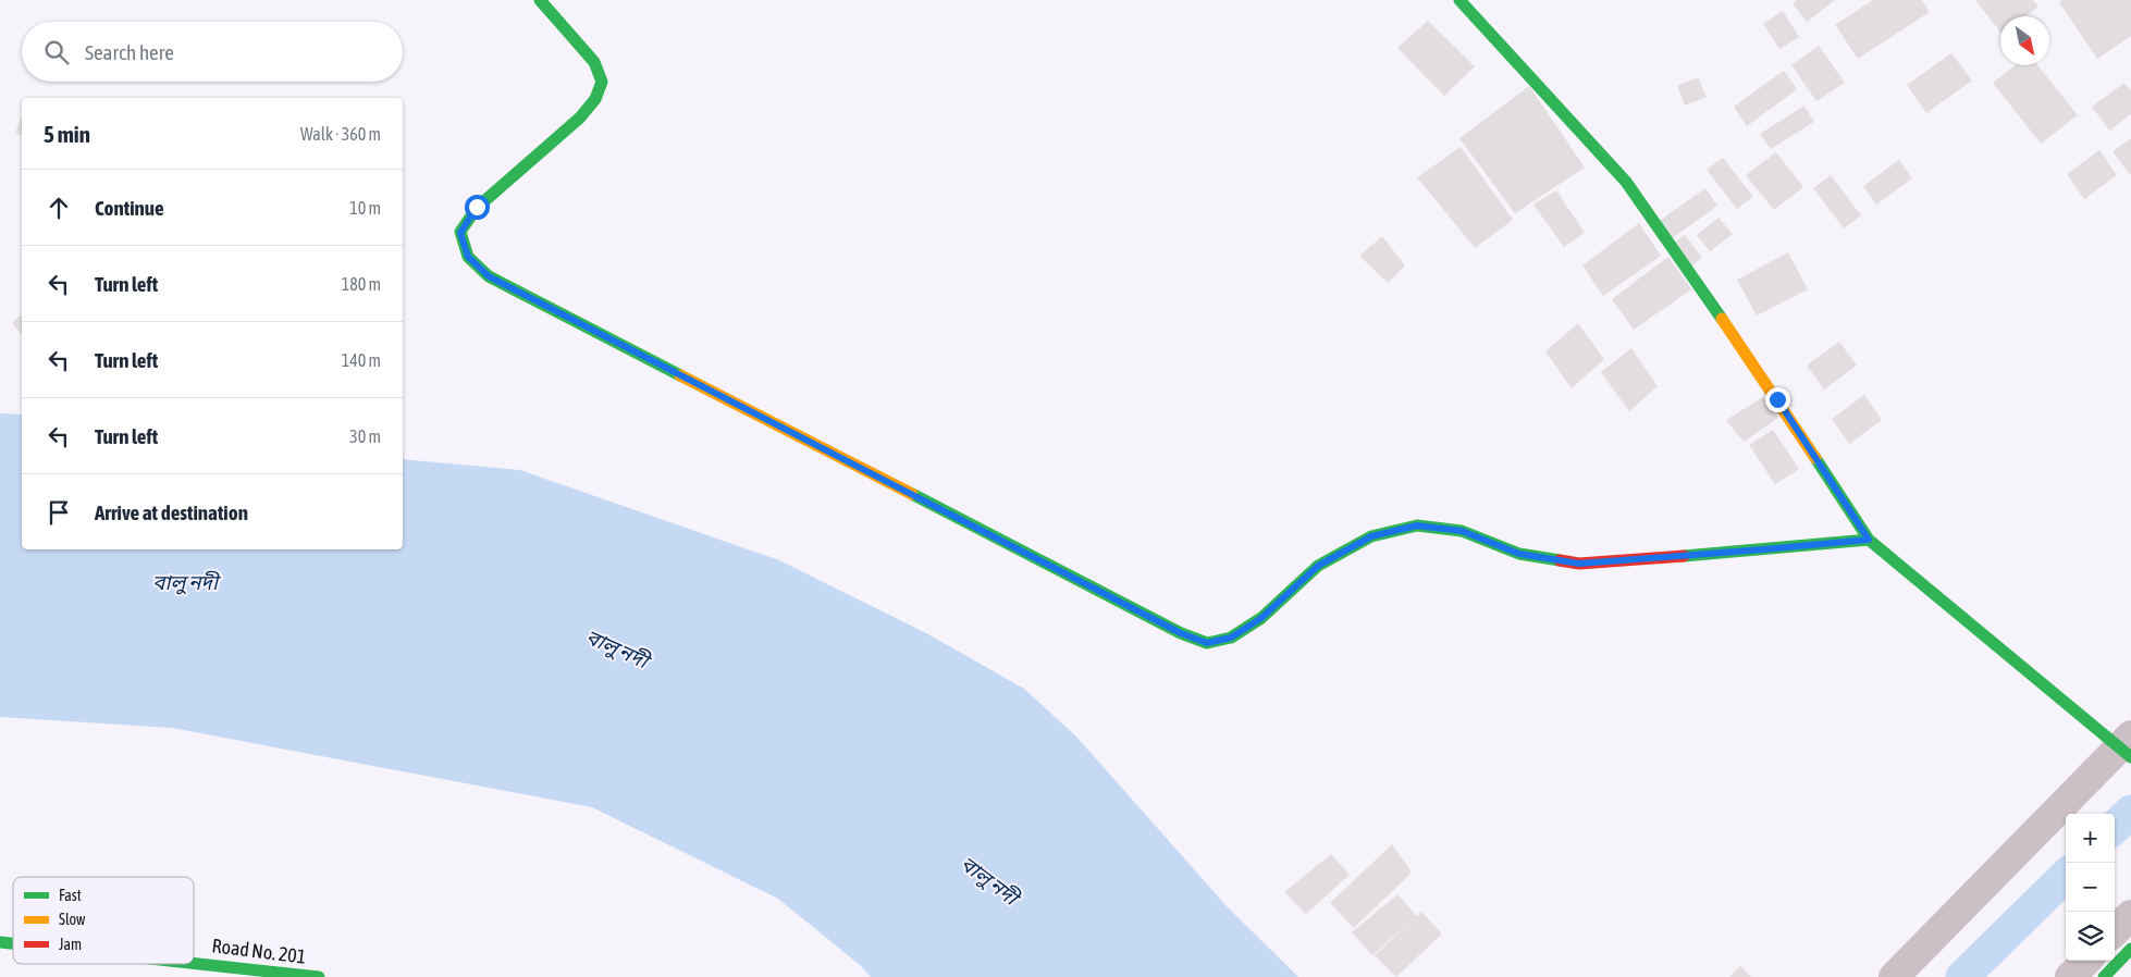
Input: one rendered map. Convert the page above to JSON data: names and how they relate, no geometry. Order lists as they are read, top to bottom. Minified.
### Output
{"streets":{"street":["Road No. 201"]},"water":["বালু নদী"],"legend":["Fast","Slow","Jam"],"north":"bottom right","page":{"search":"Search here","heading":["5 min","Walk · 360 m"],"list":[["Continue","10 m"],["Turn left","180 m"],["Turn left","140 m"],["Turn left","30 m"],"Arrive at destination"],"map_buttons":["+","−"]}}
